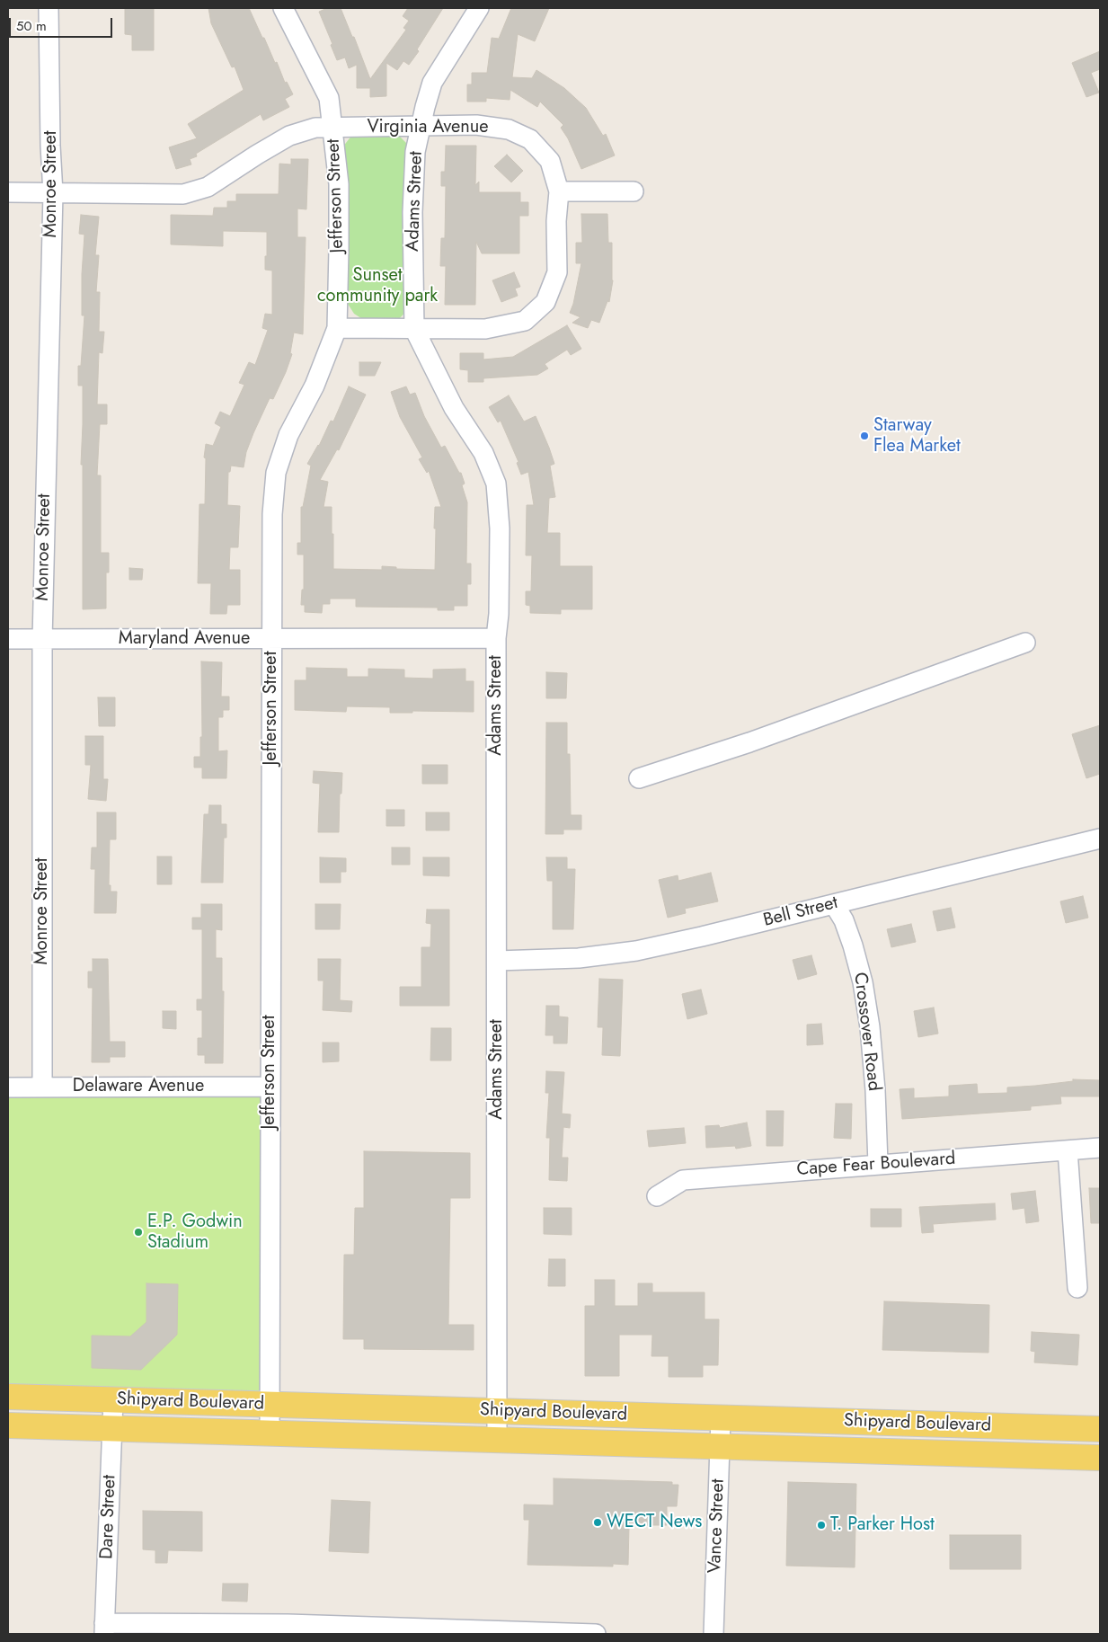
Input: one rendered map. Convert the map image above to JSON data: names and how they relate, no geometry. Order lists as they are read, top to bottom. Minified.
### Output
{"streets":{"main road":["Shipyard Boulevard"],"street":["Virginia Avenue","Monroe Street","Jefferson Street","Adams Street","Maryland Avenue","Bell Street","Crossover Road","Delaware Avenue","Cape Fear Boulevard","Dare Street","Vance Street"]},"crossings":[["Virginia Avenue","Monroe Street"],["Virginia Avenue","Jefferson Street"],["Virginia Avenue","Adams Street"],["Monroe Street","Maryland Avenue"],["Monroe Street","Delaware Avenue"],["Jefferson Street","Maryland Avenue"],["Jefferson Street","Delaware Avenue"],["Jefferson Street","Shipyard Boulevard"],["Adams Street","Maryland Avenue"],["Adams Street","Bell Street"],["Adams Street","Shipyard Boulevard"],["Bell Street","Crossover Road"],["Crossover Road","Cape Fear Boulevard"],["Shipyard Boulevard","Dare Street"],["Shipyard Boulevard","Vance Street"]],"parks":["Sunset community park"],"places":["Starway Flea Market","E.P. Godwin Stadium","WECT News","T. Parker Host"],"scale_bar":"50 m"}
